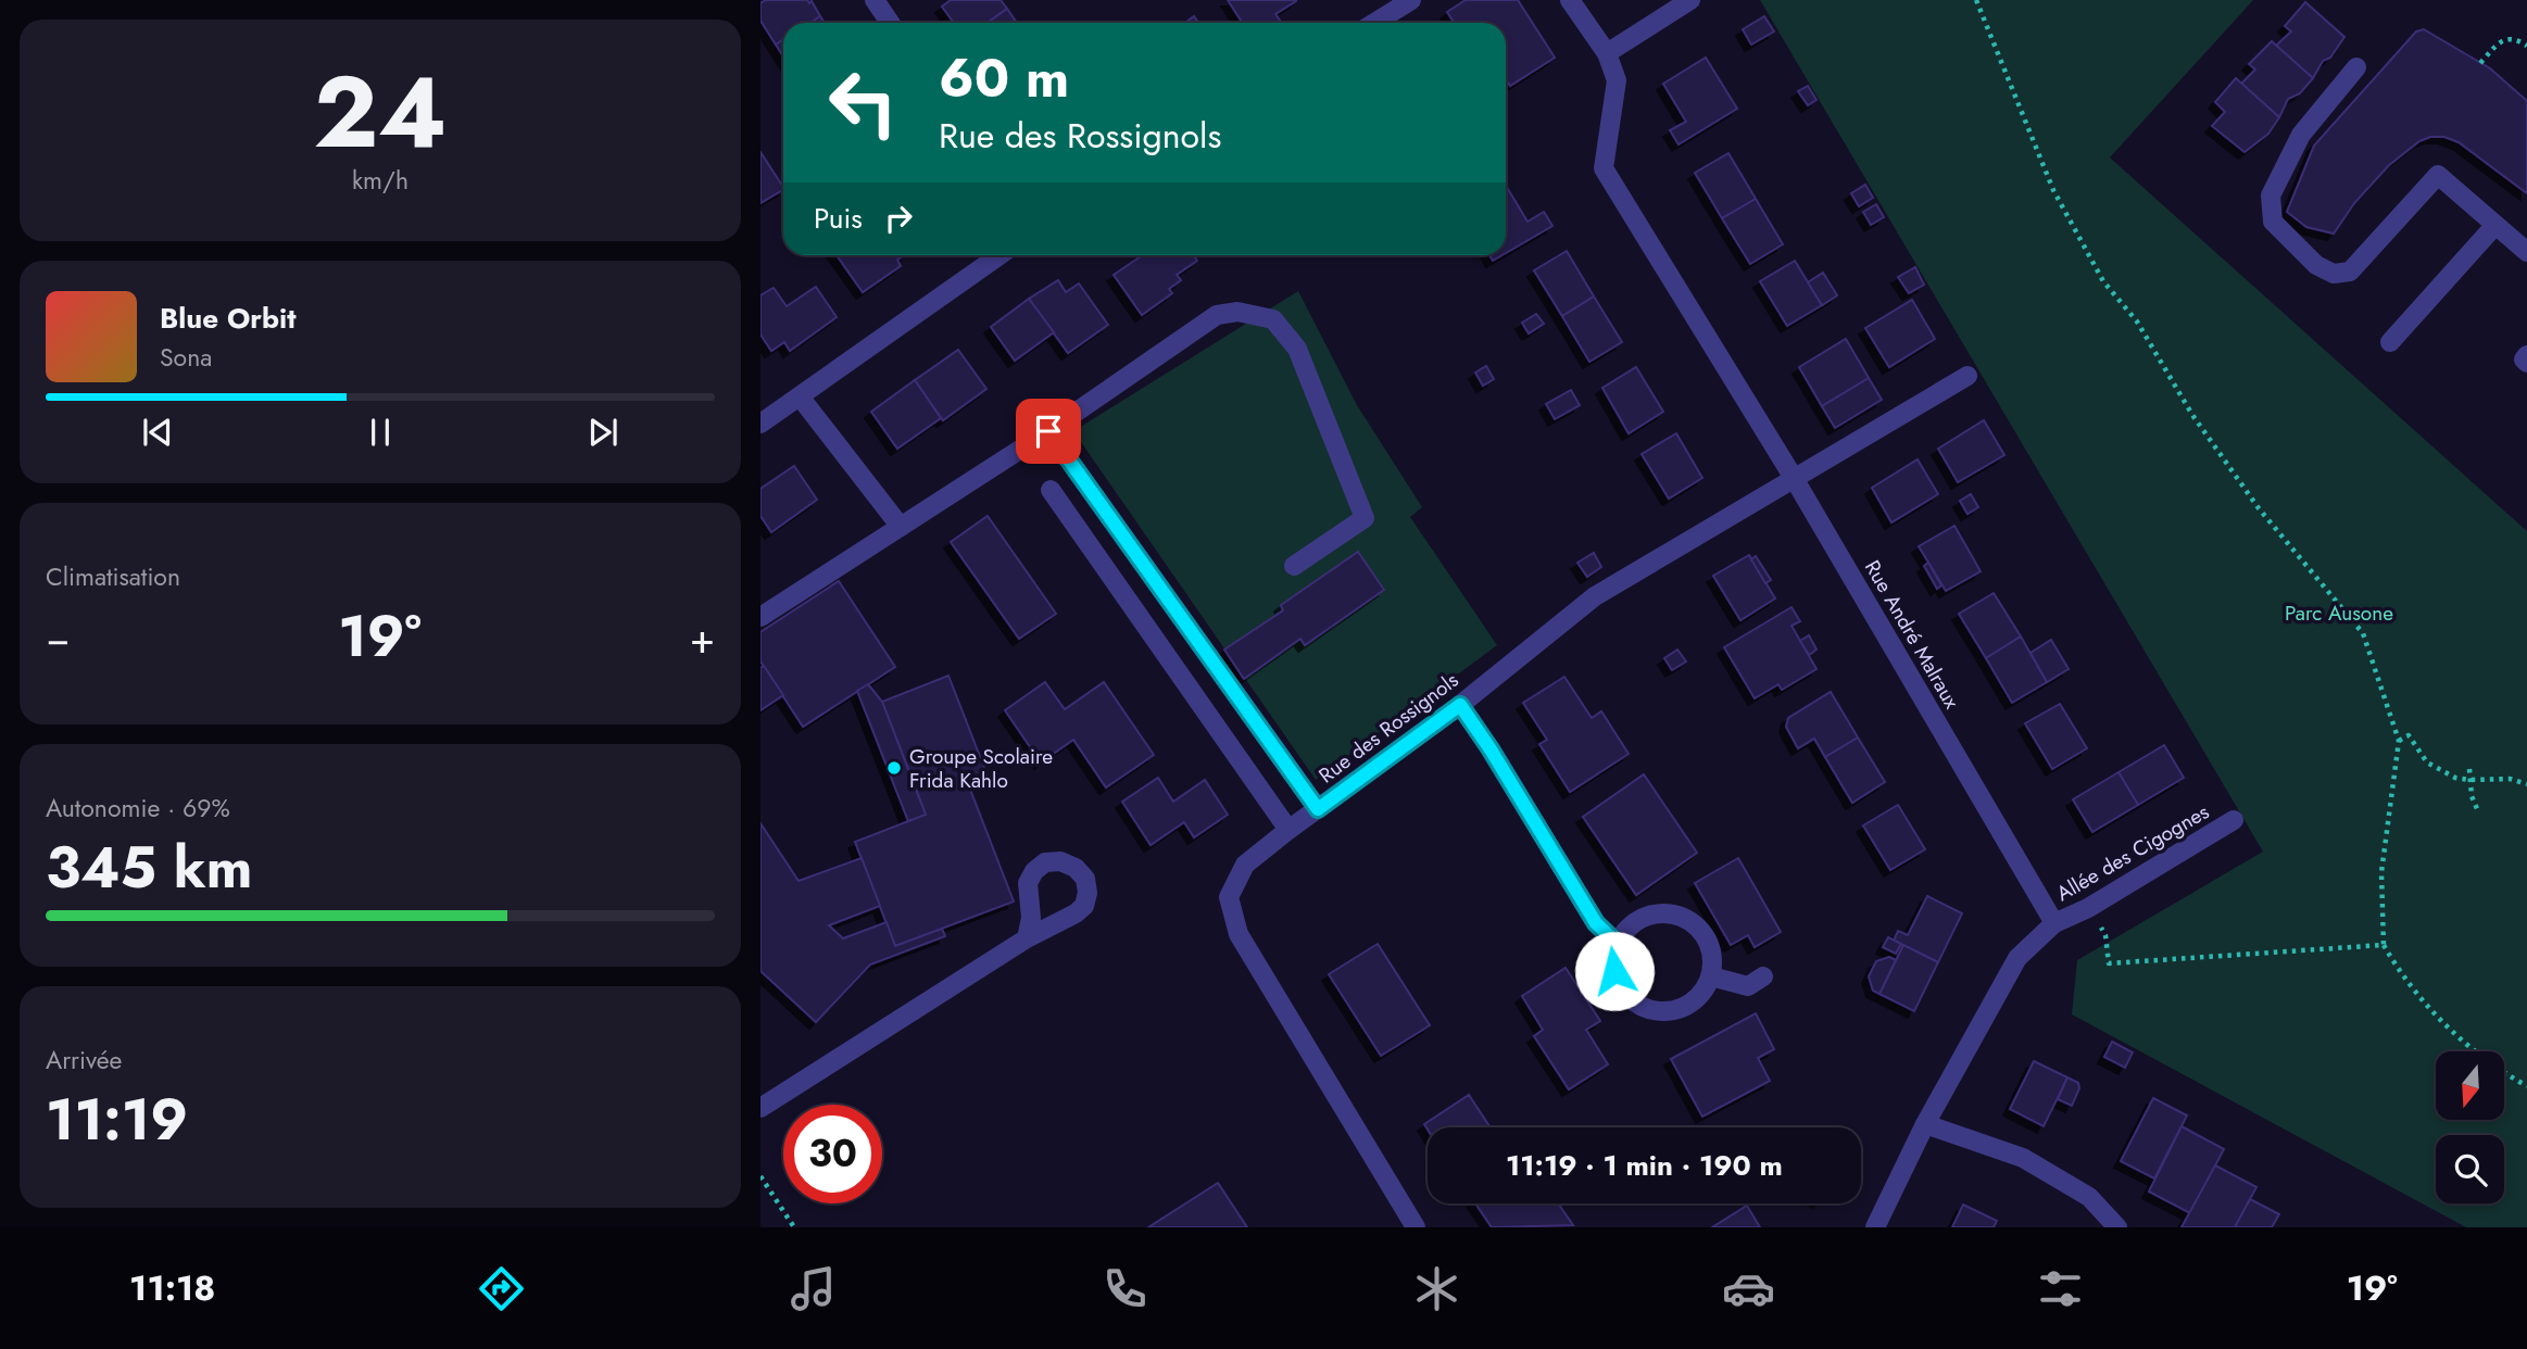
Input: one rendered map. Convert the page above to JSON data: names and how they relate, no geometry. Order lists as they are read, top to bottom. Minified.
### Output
{"streets":{"street":["Rue André Malraux","Rue des Rossignols","Allée des Cigognes"]},"crossings":[["Rue André Malraux","Rue des Rossignols"],["Rue André Malraux","Allée des Cigognes"]],"parks":["Parc Ausone"],"places":["Groupe Scolaire Frida Kahlo"],"north":"bottom","page":{"tile":[["24","km/h"],"Climatisation",["Autonomie · 69%","345 km"],["Arrivée","11:19"]],"turn":["60 m","Rue des Rossignols"],"then":"Puis","song":["Blue Orbit","Sona"],"heat":["−","19°","+"],"limit":"30","trip":"11:19 · 1 min · 190 m","tabs":["11:18","19°"]}}
